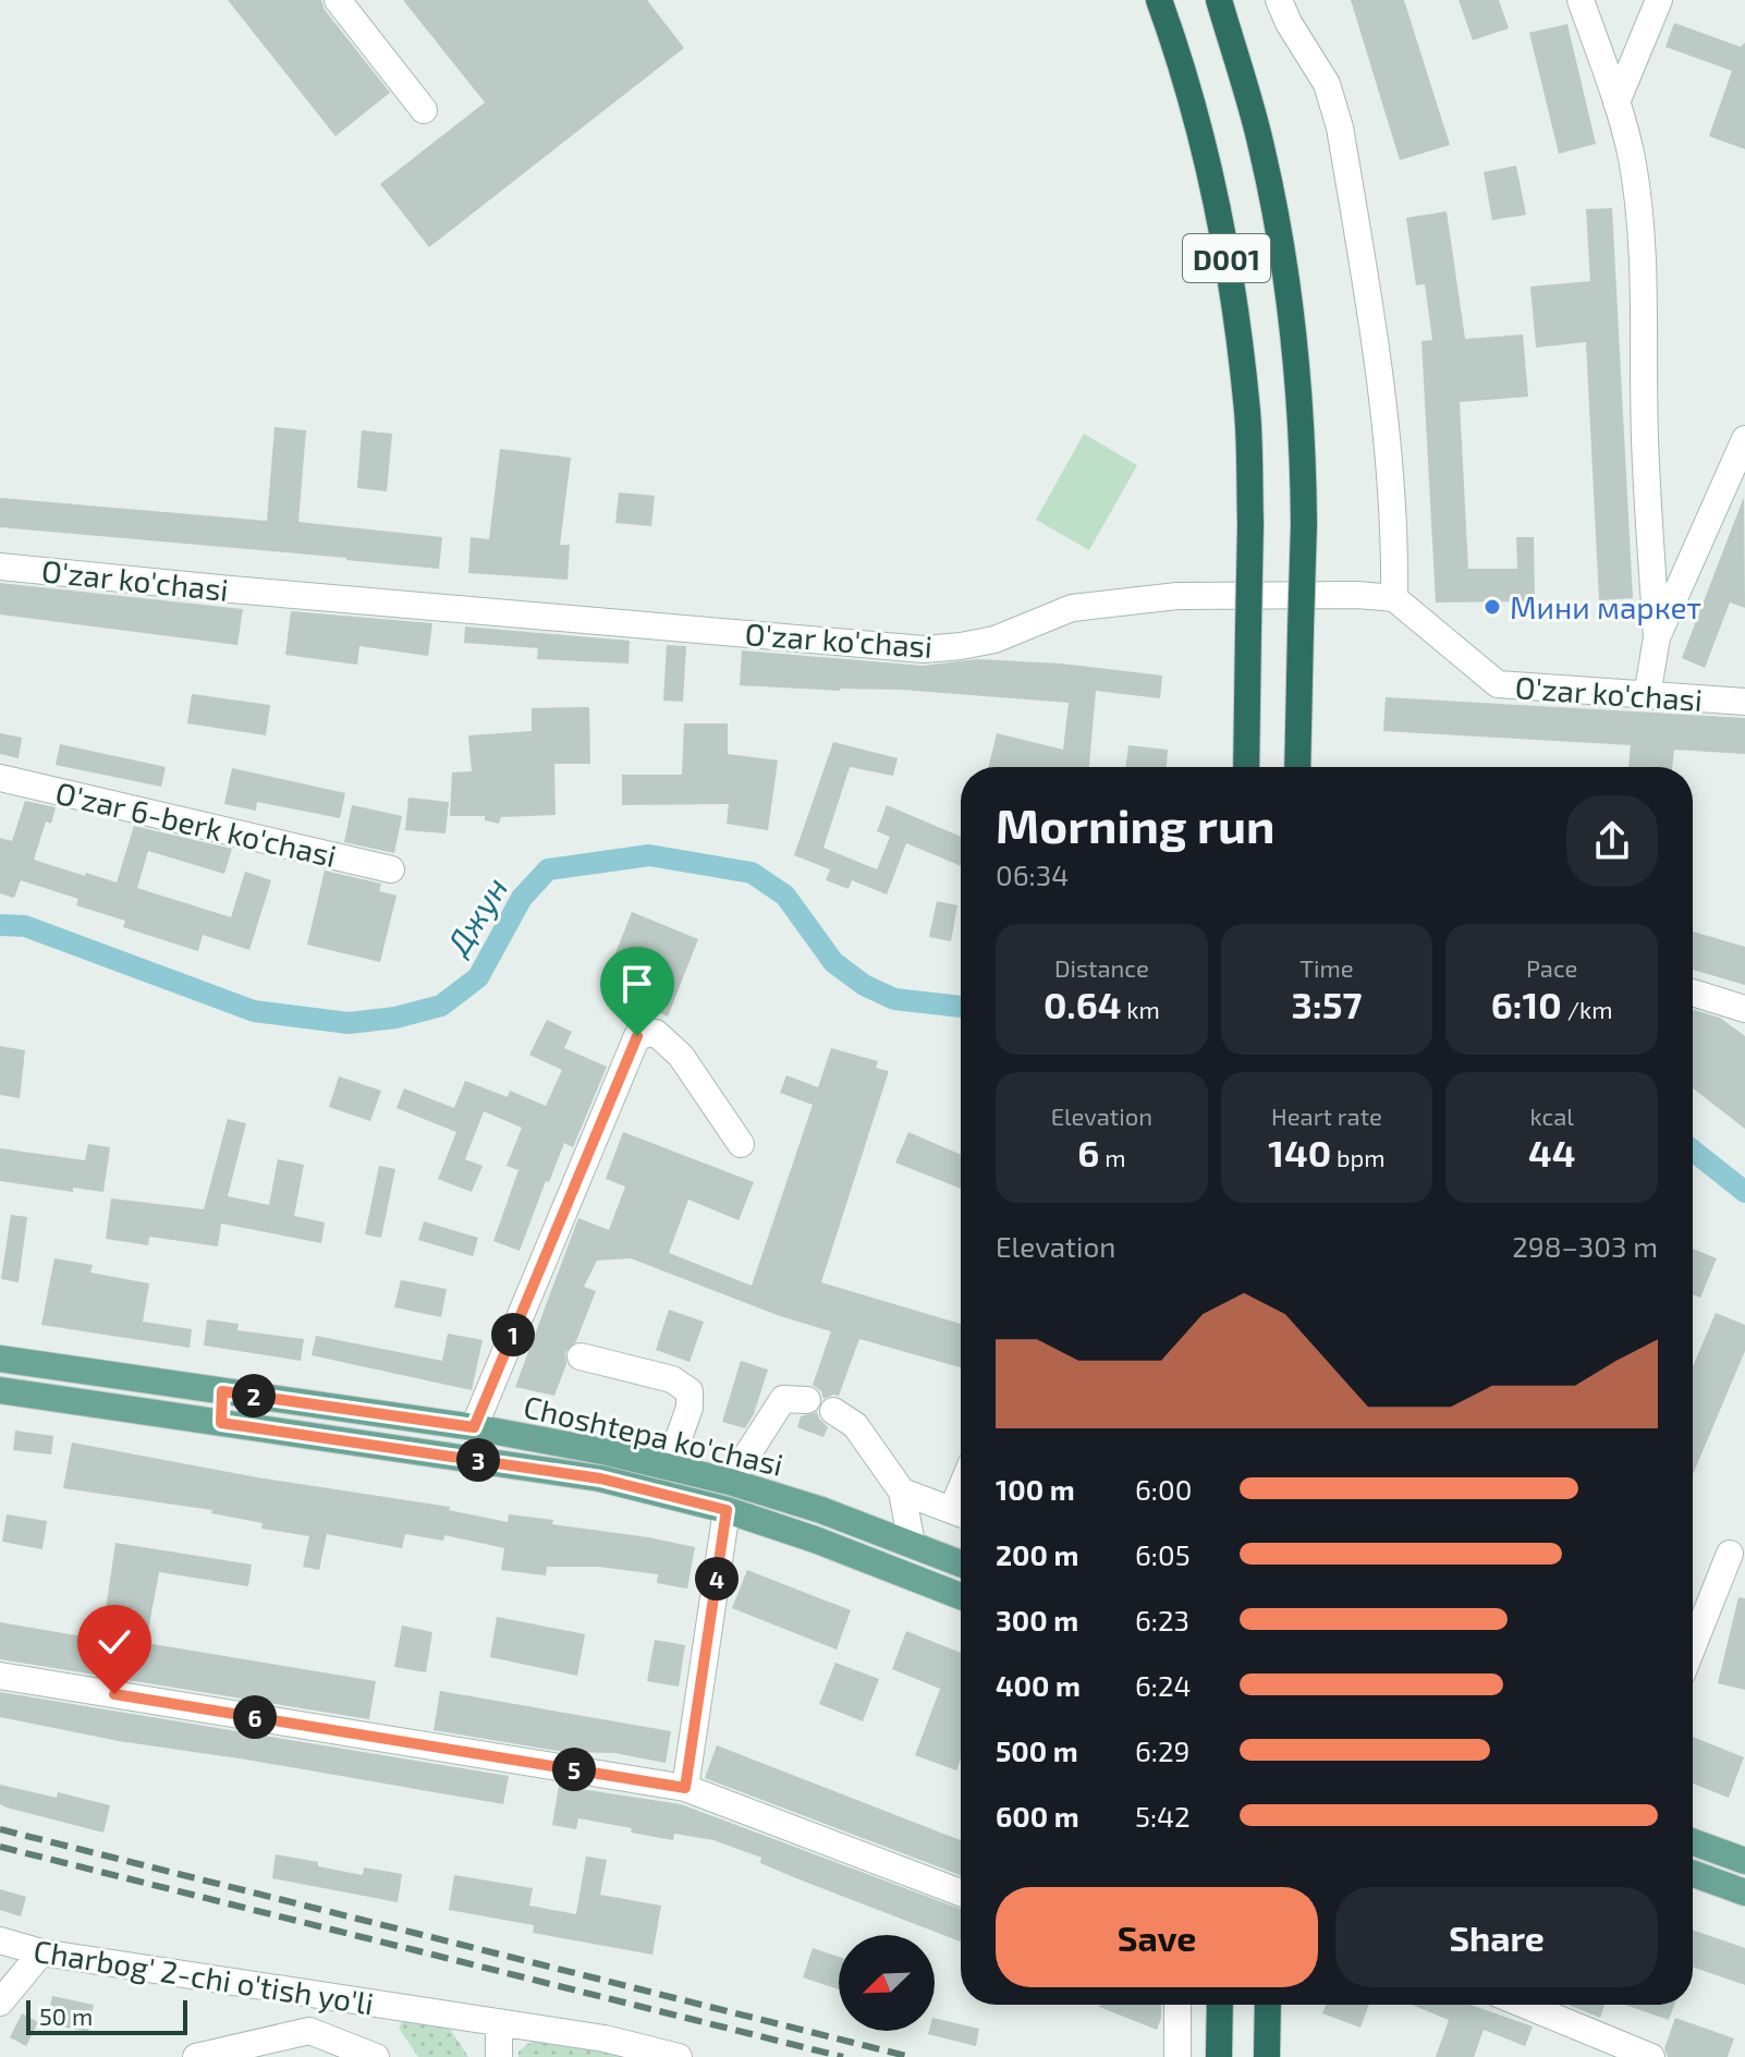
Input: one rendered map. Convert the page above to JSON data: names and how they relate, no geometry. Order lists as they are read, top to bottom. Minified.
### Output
{"streets":{"highway":["D001"],"main road":["Choshtepa ko'chasi"],"street":["O'zar ko'chasi","O'zar 6-berk ko'chasi","Charbog' 2-chi o'tish yo'li"]},"water":["Джун"],"places":["Мини маркет"],"scale_bar":"50 m","north":"bottom left","page":{"heading":["Morning run","06:34"],"stats":[["Distance","0.64 km"],["Time","3:57"],["Pace","6:10 /km"],["Elevation","6 m"],["Heart rate","140 bpm"],["kcal","44"]],"chart":["Elevation","298–303 m"],"pins":["1","2","3","4","6","5"],"list":[{"name":"100 m","note":"6:00"},{"name":"200 m","note":"6:05"},{"name":"300 m","note":"6:23"},{"name":"400 m","note":"6:24"},{"name":"500 m","note":"6:29"},{"name":"600 m","note":"5:42"}],"buttons":["Save","Share"],"scale":"50 m"}}
